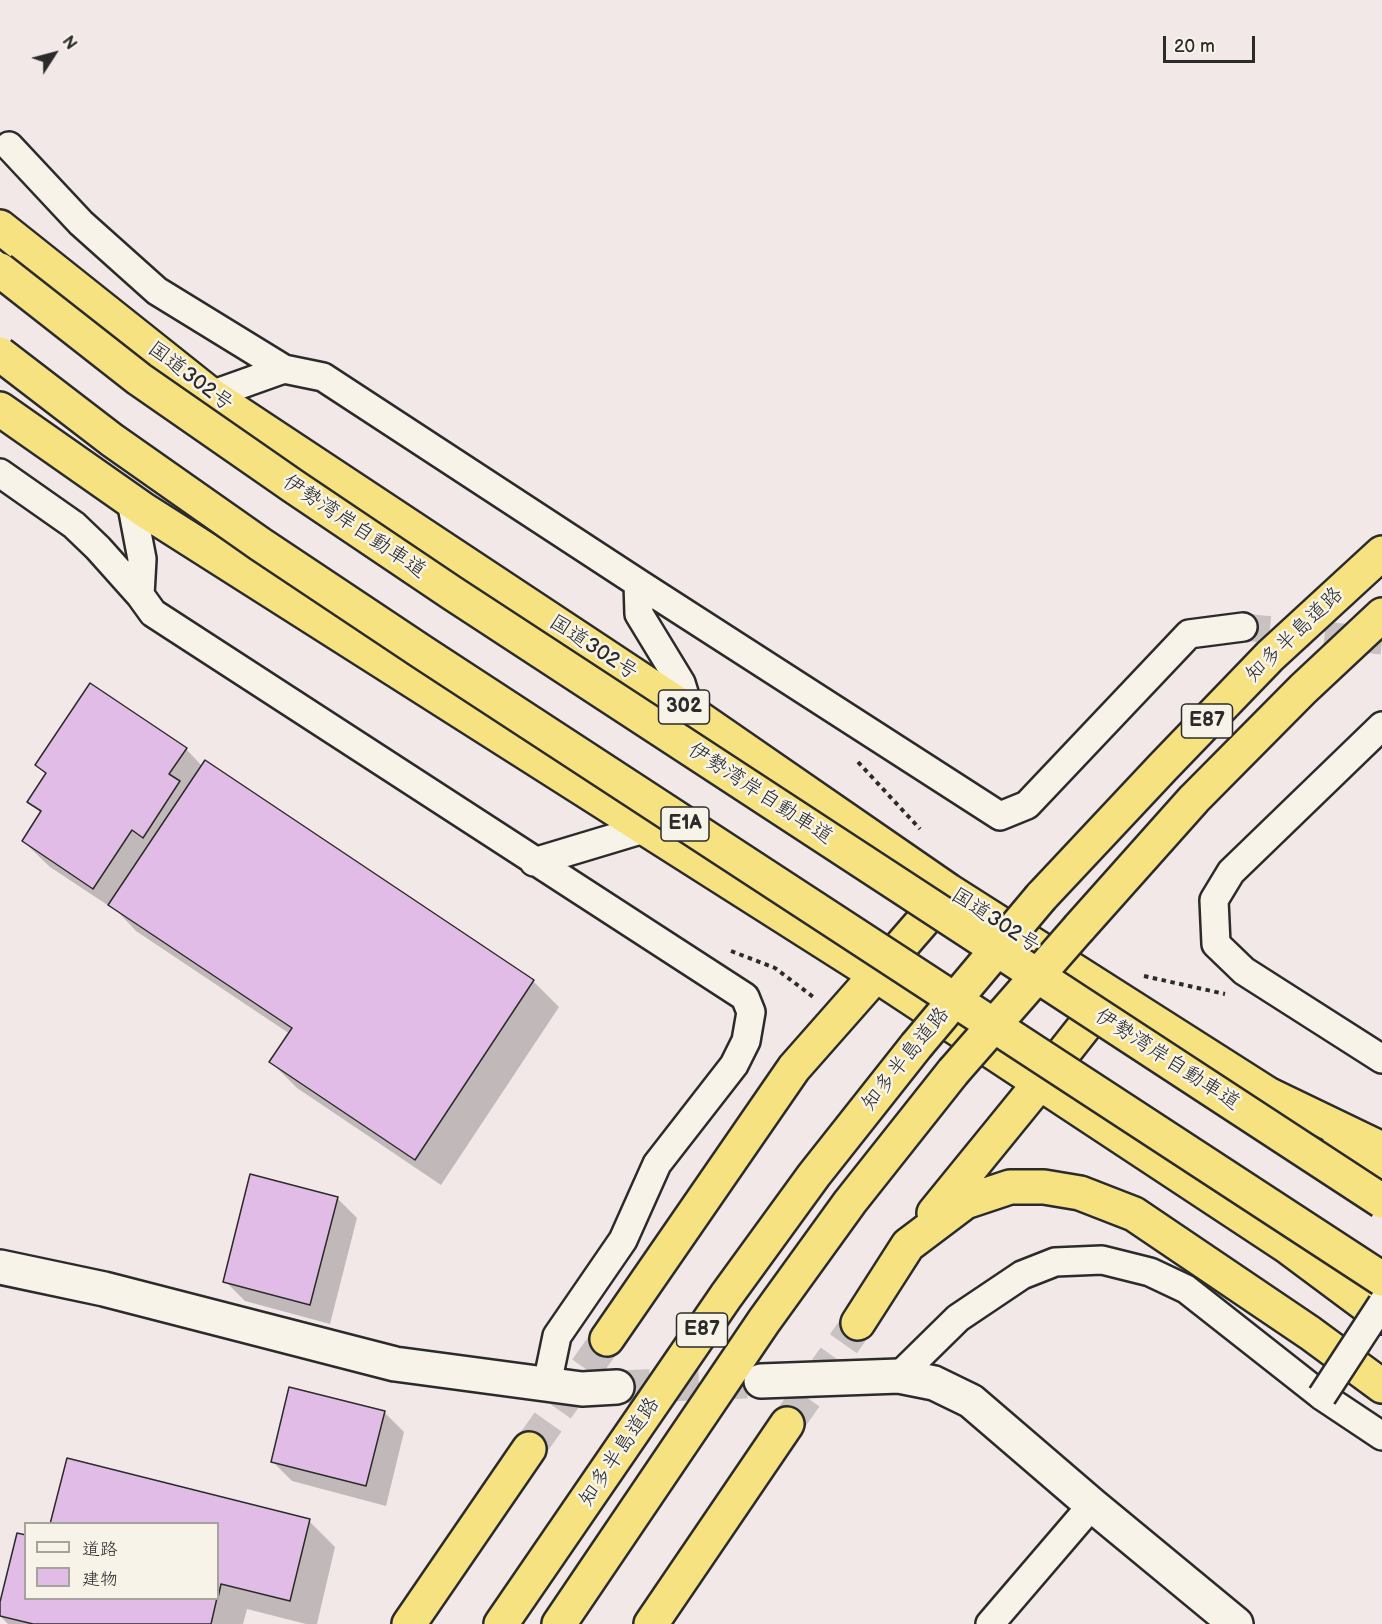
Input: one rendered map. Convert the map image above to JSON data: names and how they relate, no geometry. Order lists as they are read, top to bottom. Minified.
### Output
{"streets":{"highway":["国道302号","伊勢湾岸自動車道","知多半島道路","302","E87","E1A"]},"legend":["道路","建物"],"scale_bar":"20 m","north":"top right"}
